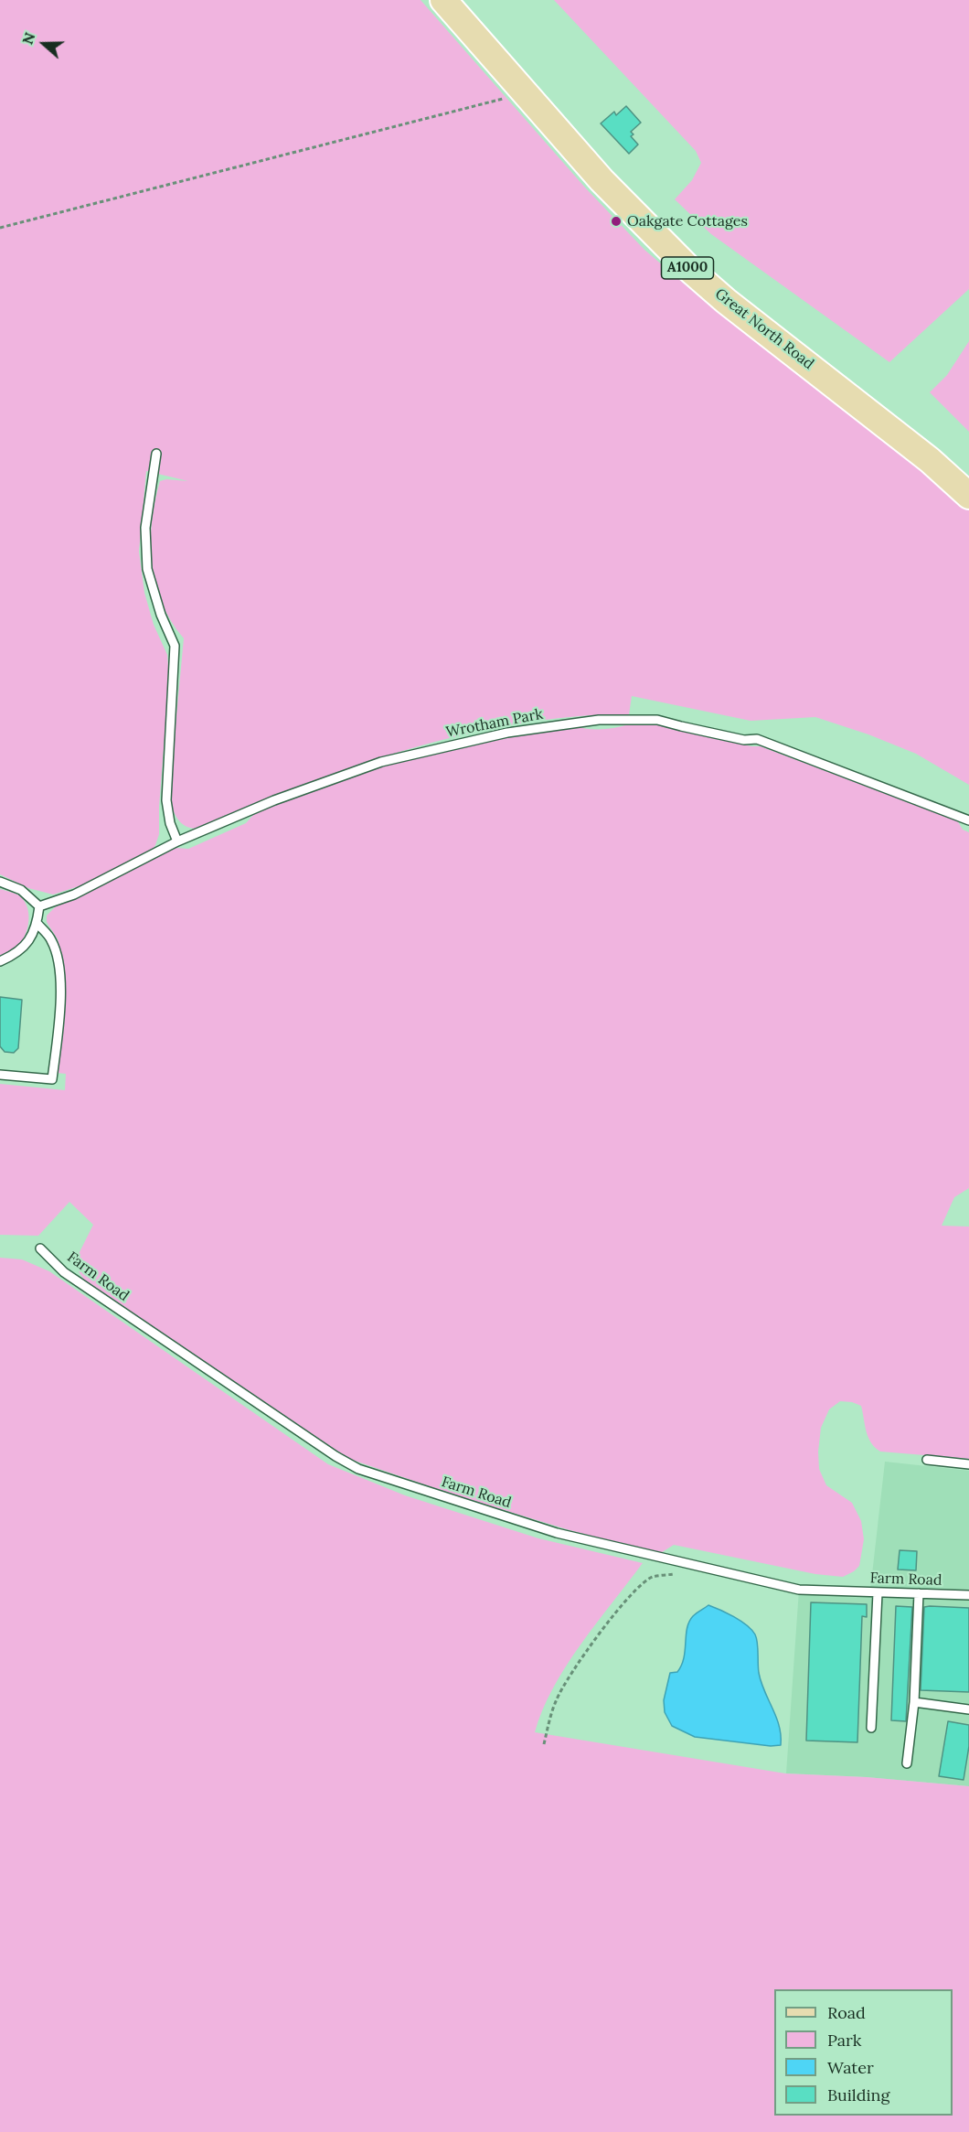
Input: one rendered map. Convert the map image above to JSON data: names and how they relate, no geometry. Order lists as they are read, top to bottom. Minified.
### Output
{"streets":{"main road":["A1000","Great North Road"],"lane":["Wrotham Park","Farm Road"]},"places":["Oakgate Cottages"],"legend":["Road","Park","Water","Building"],"north":"left"}
